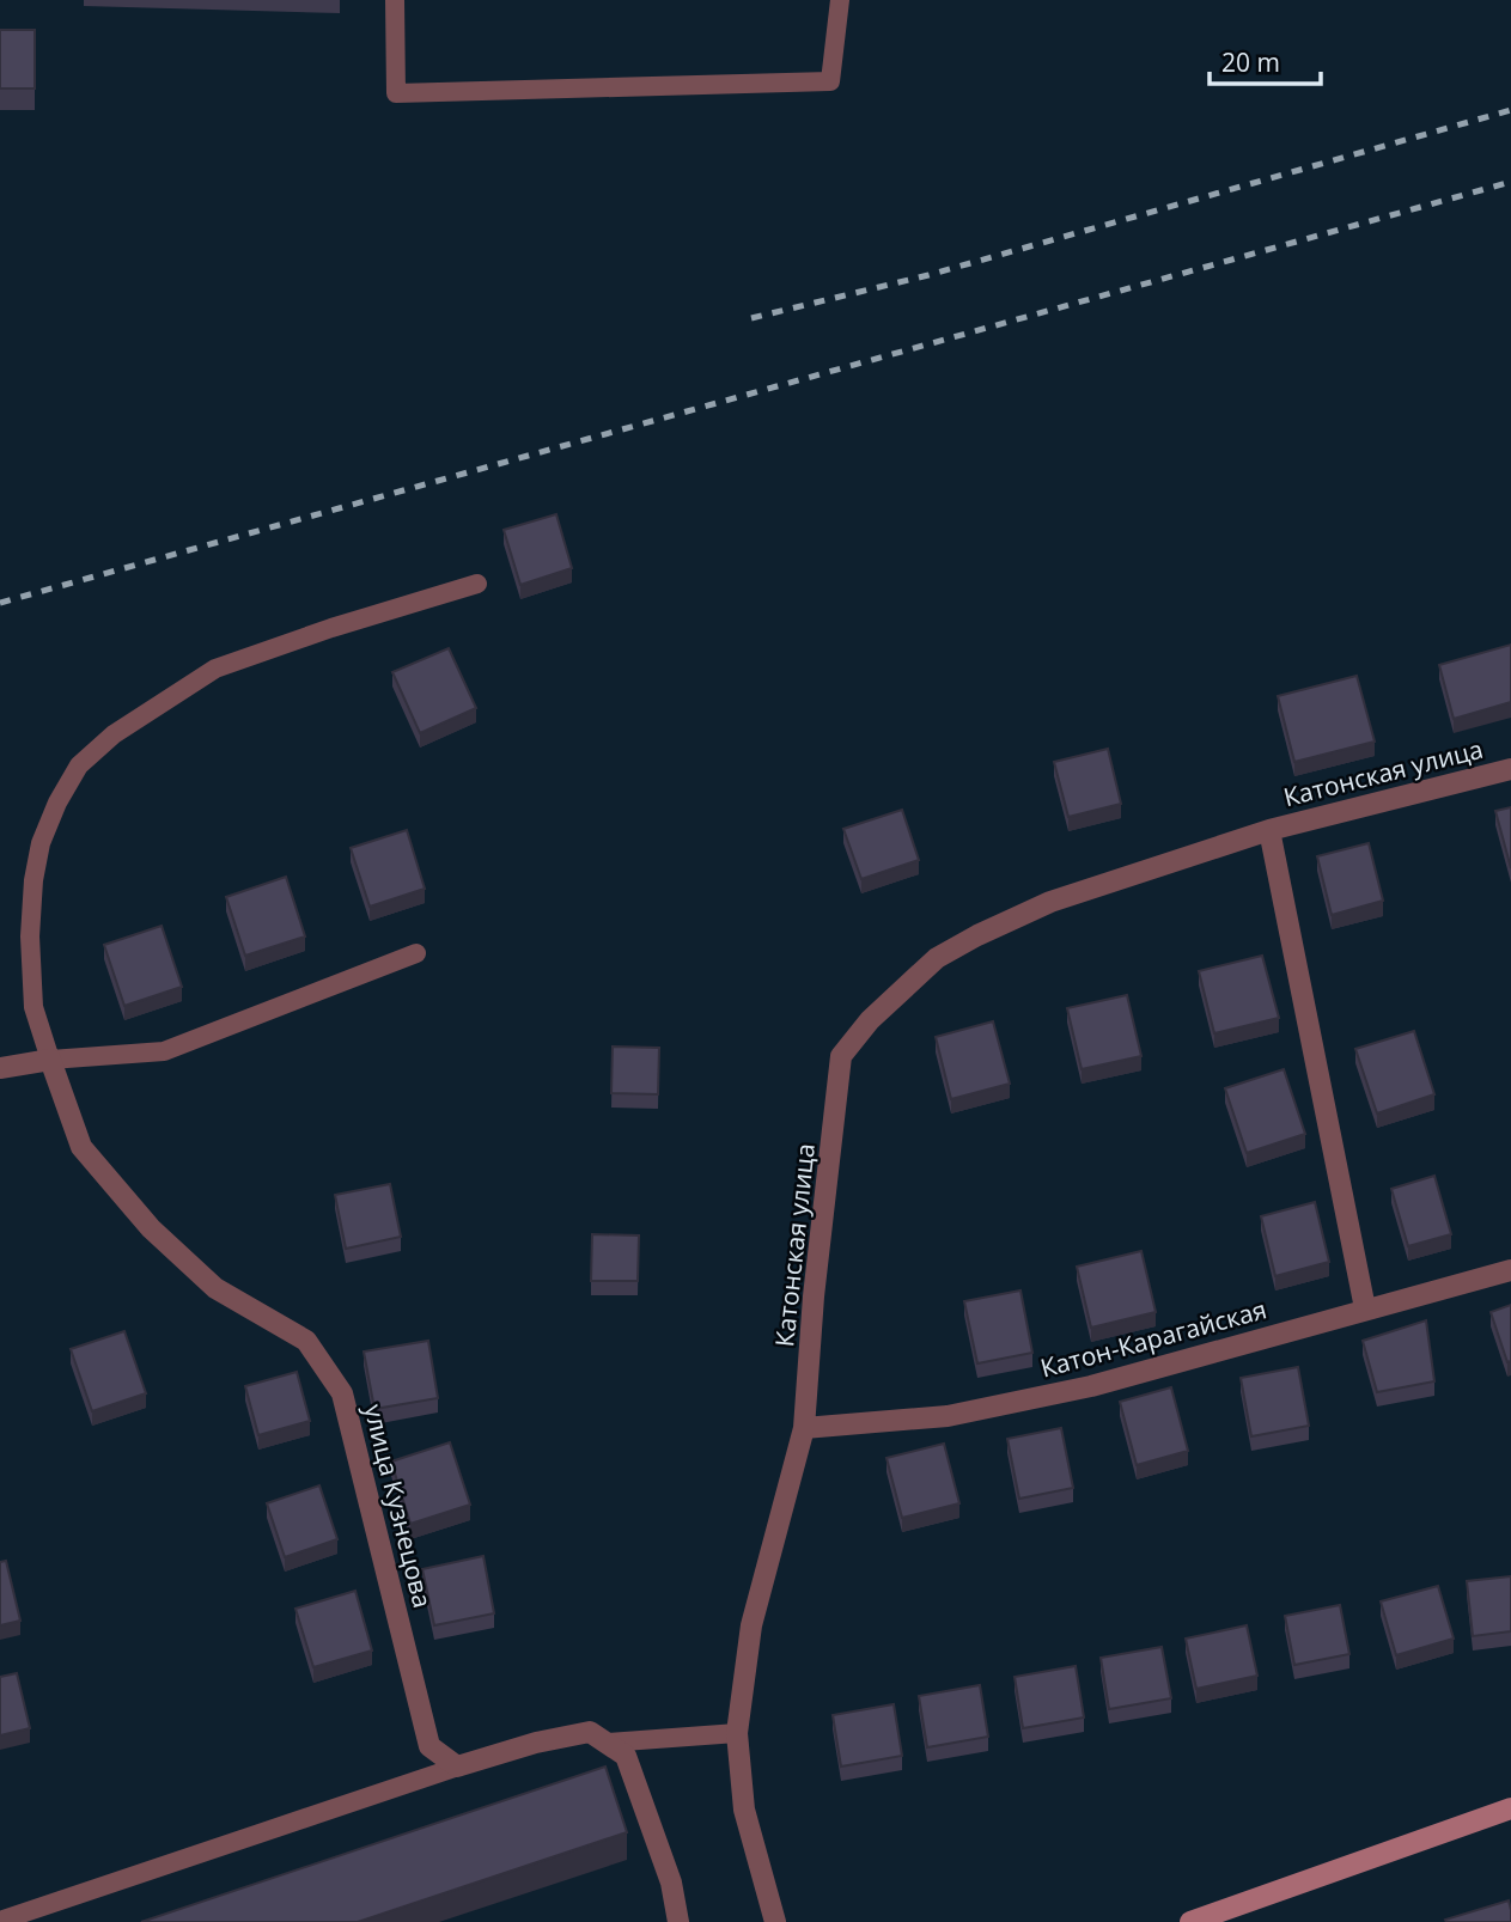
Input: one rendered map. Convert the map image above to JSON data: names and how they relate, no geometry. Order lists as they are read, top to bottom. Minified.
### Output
{"streets":{"street":["Катонская улица","Катон-Карагайская","улица Кузнецова"]},"crossings":[["Катонская улица","Катон-Карагайская"]],"scale_bar":"20 m"}
